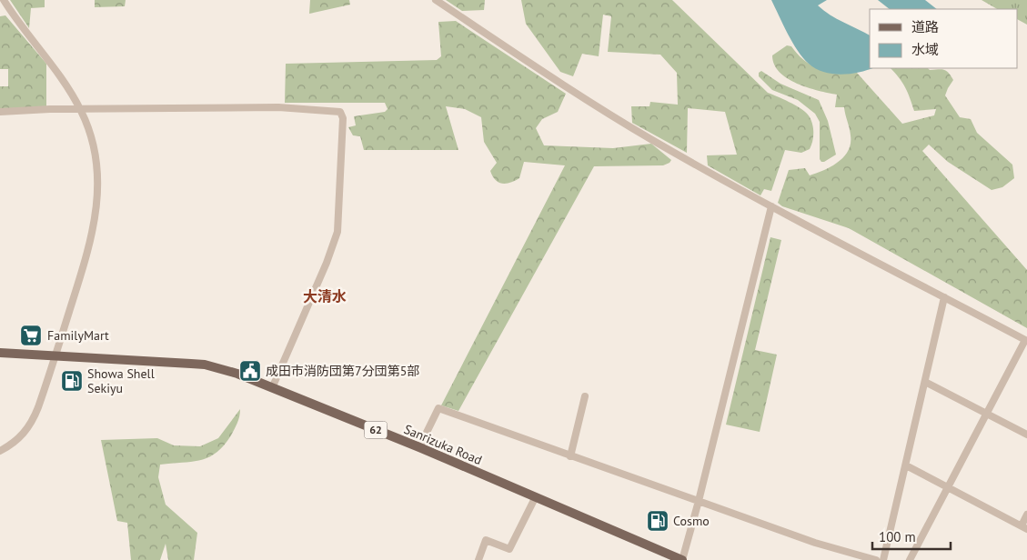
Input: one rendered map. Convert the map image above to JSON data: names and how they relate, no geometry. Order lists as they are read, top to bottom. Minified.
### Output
{"streets":{"main road":["62","Sanrizuka Road"]},"districts":["大清水"],"places":{"supermarket":["FamilyMart"],"public building":["成田市消防団第7分団第5部"],"fuel station":["Showa Shell Sekiyu","Cosmo"]},"legend":["道路","水域"],"scale_bar":"100 m"}
